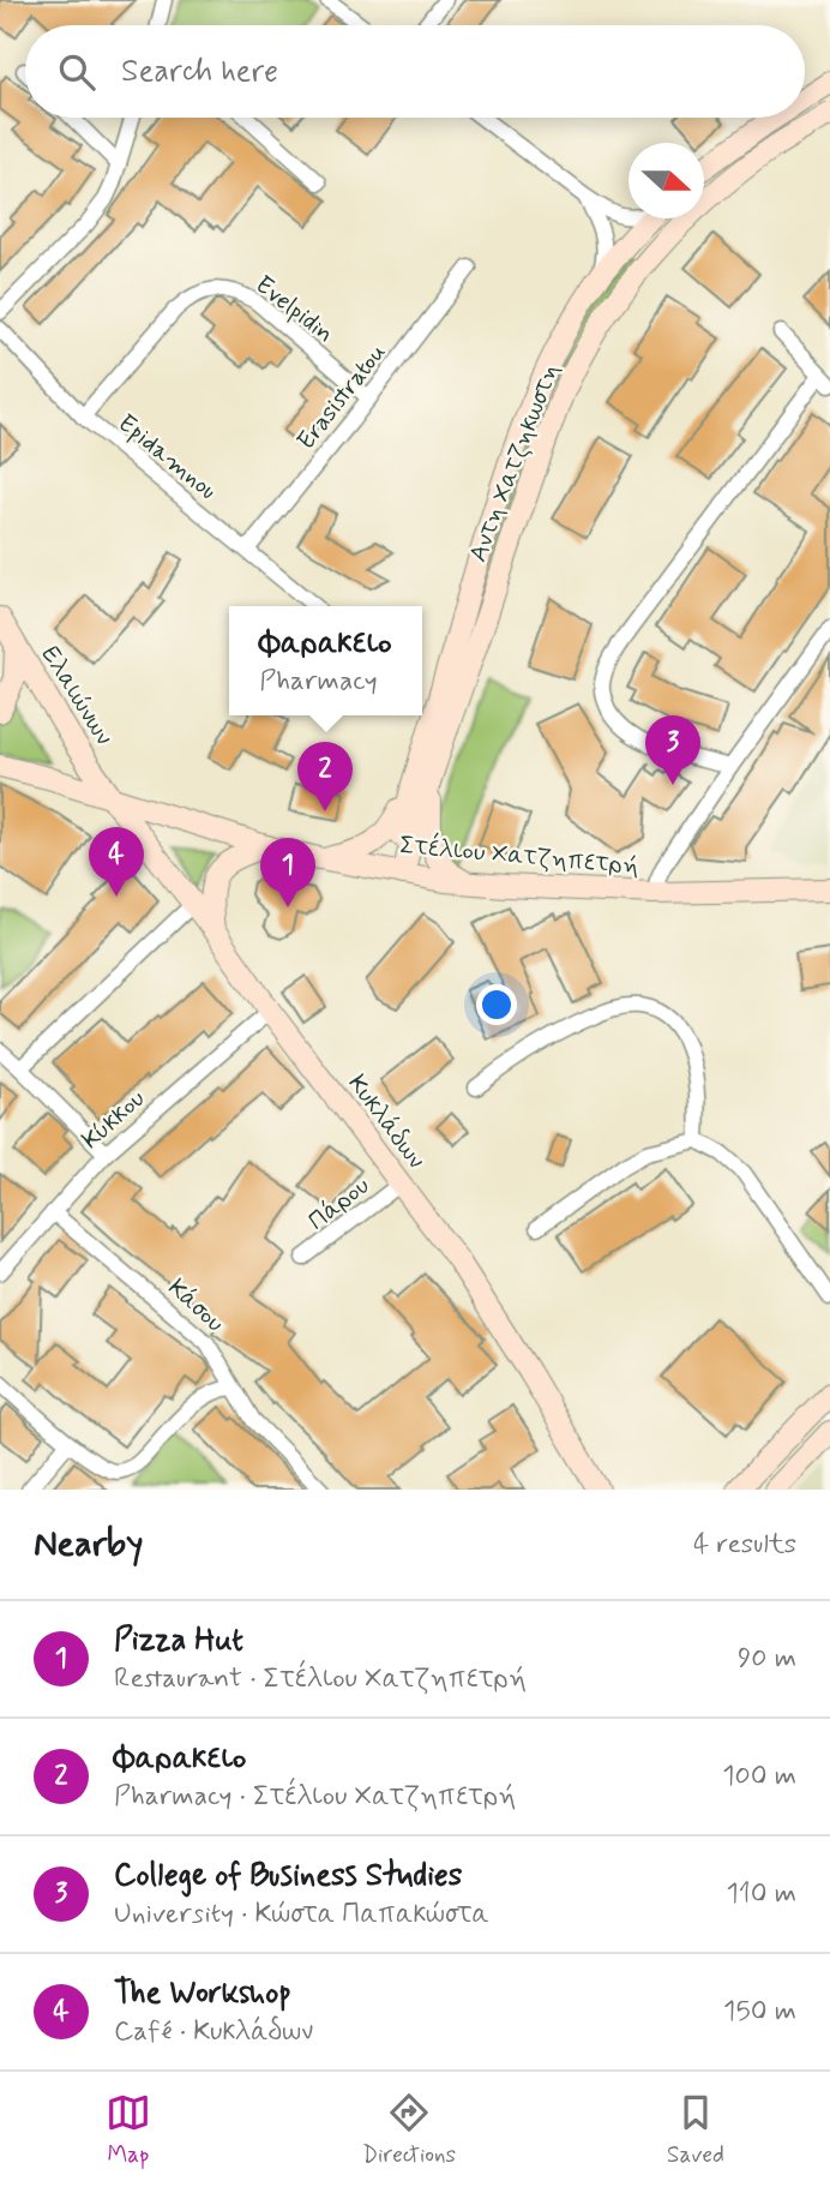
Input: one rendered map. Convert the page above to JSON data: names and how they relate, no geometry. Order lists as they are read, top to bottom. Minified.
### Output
{"streets":{"main road":["Αντη Χατζηκωστη","Ελαιώνων","Στέλιου Χατζηπετρή","Κυκλάδων"],"street":["Evelpidin","Erasistratou","Epidamnou","Κύκκου","Πάρου","Κάσου"]},"crossings":[["Evelpidin","Erasistratou"],["Evelpidin","Epidamnou"],["Erasistratou","Epidamnou"],["Αντη Χατζηκωστη","Στέλιου Χατζηπετρή"],["Ελαιώνων","Στέλιου Χατζηπετρή"],["Ελαιώνων","Κυκλάδων"],["Στέλιου Χατζηπετρή","Κυκλάδων"],["Κύκκου","Κυκλάδων"],["Κύκκου","Κάσου"],["Κυκλάδων","Πάρου"]],"north":"right","page":{"search":"Search here","popup":["Φαρακειο","Pharmacy"],"pins":["3","2","4","1"],"heading":["Nearby","4 results"],"list":[{"mark":"1","name":"Pizza Hut","note":"Restaurant · Στέλιου Χατζηπετρή","value":"90 m"},{"mark":"2","name":"Φαρακειο","note":"Pharmacy · Στέλιου Χατζηπετρή","value":"100 m"},{"mark":"3","name":"College of Business Studies","note":"University · Κώστα Παπακώστα","value":"110 m"},{"mark":"4","name":"The Workshop","note":"Café · Κυκλάδων","value":"150 m"}],"nav":["Map","Directions","Saved"]}}
